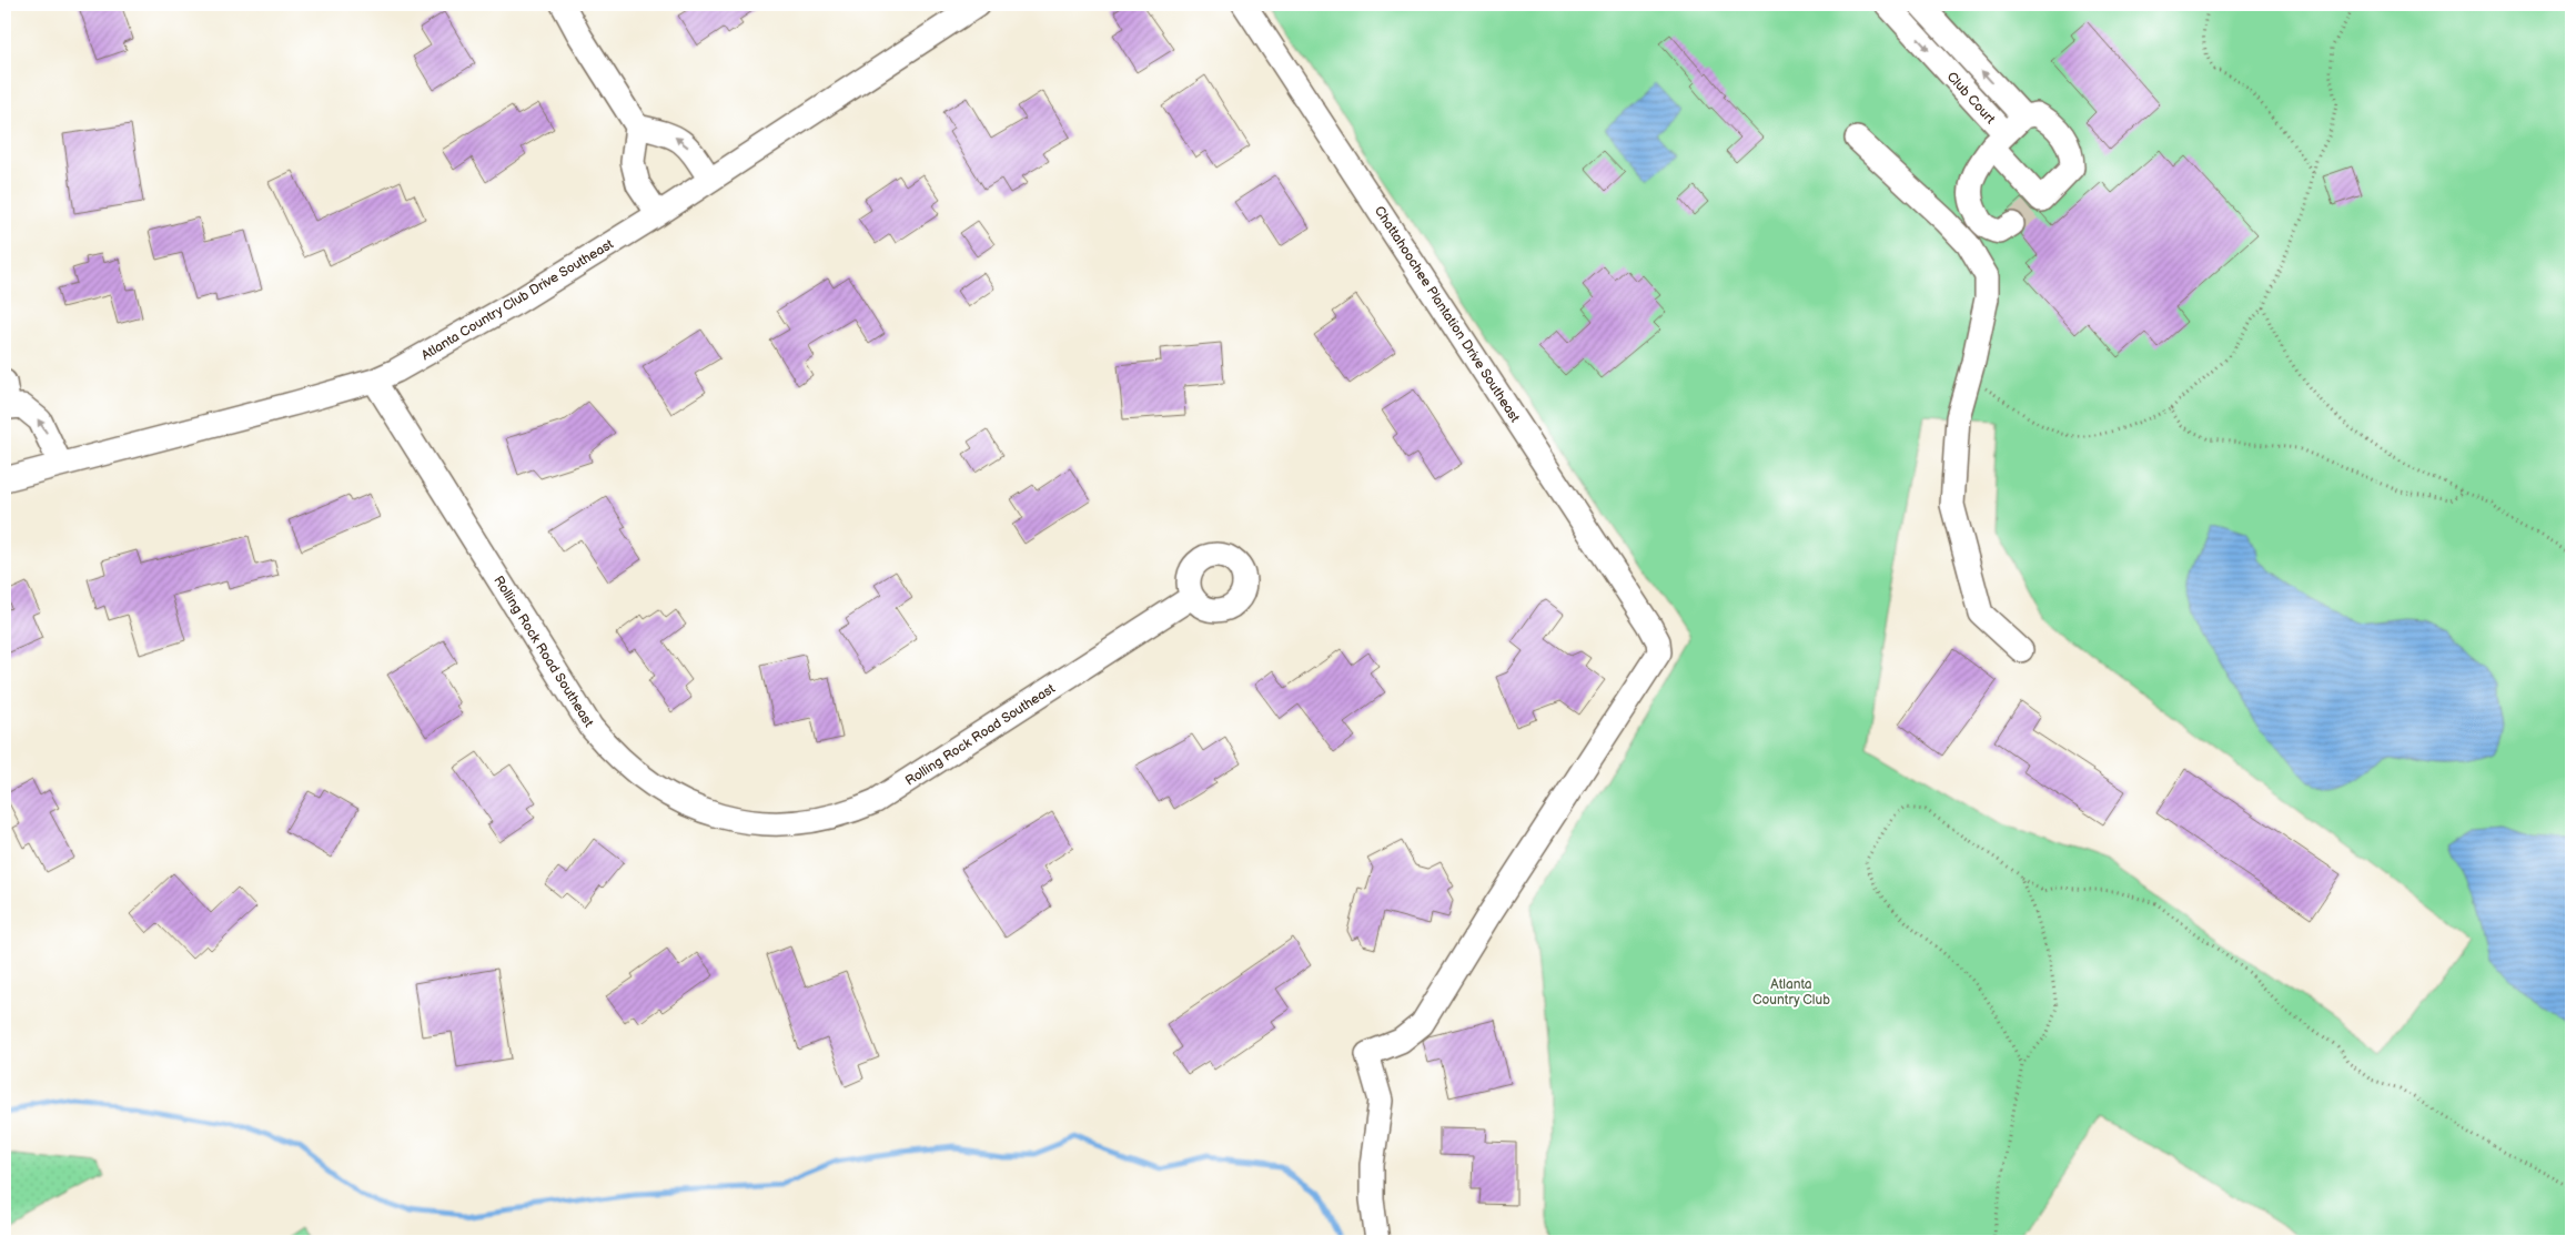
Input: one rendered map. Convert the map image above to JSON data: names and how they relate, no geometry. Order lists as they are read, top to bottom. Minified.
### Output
{"streets":{"street":["Club Court","Atlanta Country Club Drive Southeast","Chattahoochee Plantation Drive Southeast","Rolling Rock Road Southeast"]},"crossings":[["Atlanta Country Club Drive Southeast","Rolling Rock Road Southeast"]],"parks":["Atlanta Country Club"]}
